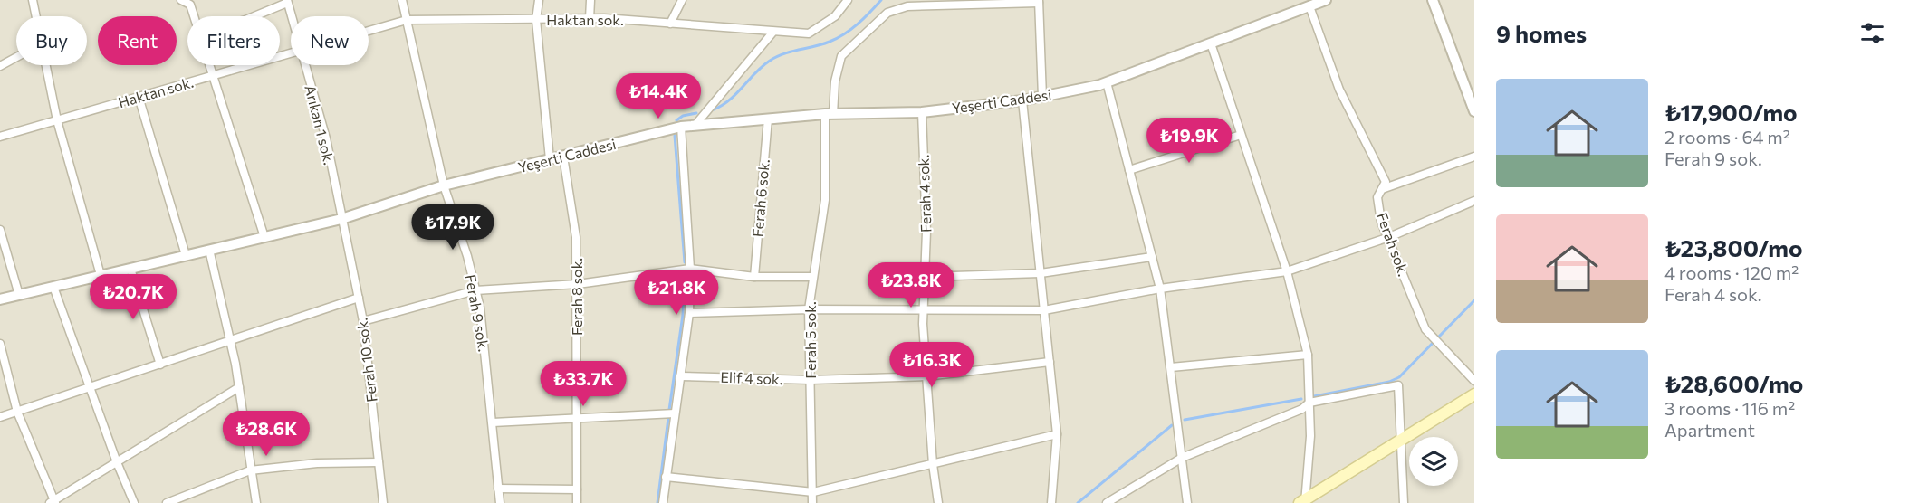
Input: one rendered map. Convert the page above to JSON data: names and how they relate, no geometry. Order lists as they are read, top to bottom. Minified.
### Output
{"streets":{"street":["Haktan sok.","Yeşerti Caddesi","Arıkan 1 sok.","Ferah 4 sok.","Ferah 6 sok.","Ferah sok.","Ferah 8 sok.","Ferah 9 sok.","Ferah 5 sok.","Ferah 10 sok.","Elif 4 sok."]},"crossings":[["Haktan sok.","Ferah 9 sok."],["Yeşerti Caddesi","Arıkan 1 sok."],["Yeşerti Caddesi","Ferah 4 sok."],["Yeşerti Caddesi","Ferah 6 sok."],["Yeşerti Caddesi","Ferah sok."],["Yeşerti Caddesi","Ferah 8 sok."],["Yeşerti Caddesi","Ferah 9 sok."],["Yeşerti Caddesi","Ferah 5 sok."],["Yeşerti Caddesi","Ferah 10 sok."],["Arıkan 1 sok.","Ferah 10 sok."],["Ferah 4 sok.","Elif 4 sok."],["Ferah 5 sok.","Elif 4 sok."]],"page":{"heading":"9 homes","chip":["Buy","Rent","Filters","New"],"list":[{"name":"₺17,900/mo","note":"2 rooms · 64 m² · Ferah 9 sok."},{"name":"₺23,800/mo","note":"4 rooms · 120 m² · Ferah 4 sok."},{"name":"₺28,600/mo","note":"3 rooms · 116 m² · Apartment"}],"price":["₺14.4K","₺19.9K","₺17.9K","₺23.8K","₺21.8K","₺20.7K","₺16.3K","₺33.7K","₺28.6K"]}}
